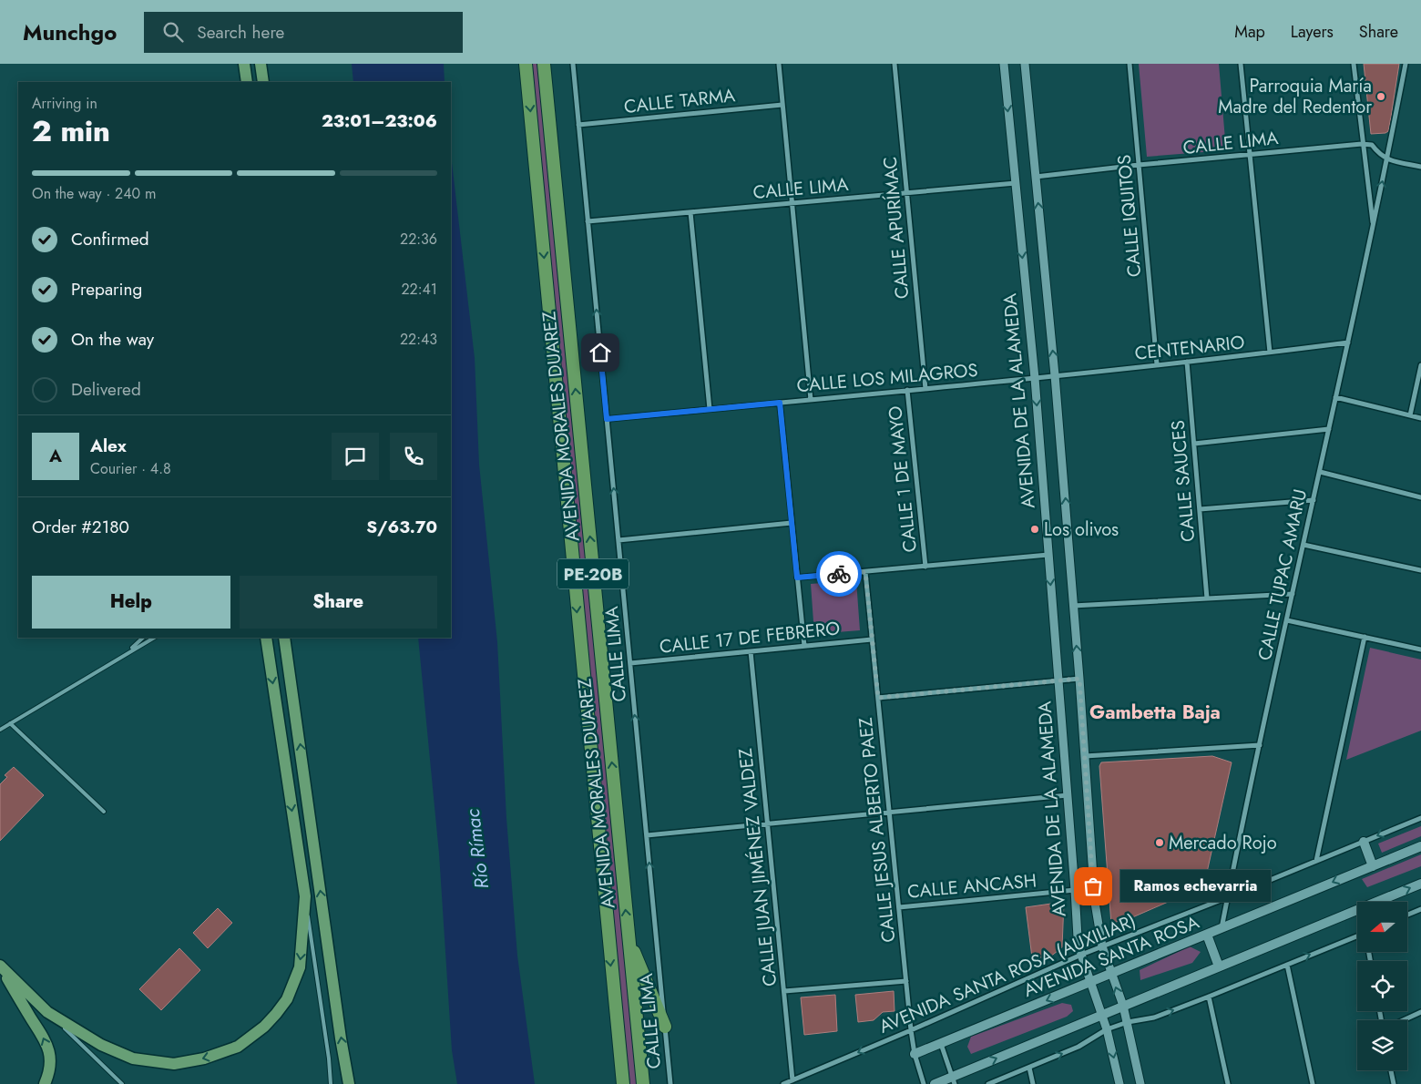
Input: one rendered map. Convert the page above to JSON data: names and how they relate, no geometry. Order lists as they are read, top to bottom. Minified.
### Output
{"streets":{"highway":["AVENIDA MORALES DUAREZ","PE-20B"],"main road":["AVENIDA SANTA ROSA"],"street":["CALLE TARMA","CALLE LIMA","CALLE IQUITOS","CALLE APURÍMAC","CENTENARIO","CALLE LOS MILAGROS","AVENIDA DE LA ALAMEDA","CALLE 1 DE MAYO","CALLE SAUCES","CALLE TUPAC AMARU","CALLE 17 DE FEBRERO","CALLE JESUS ALBERTO PAEZ","CALLE JUAN JIMÉNEZ VALDEZ","CALLE ANCASH","AVENIDA SANTA ROSA (AUXILIAR)"]},"crossings":[["CALLE TARMA","CALLE LIMA"],["CALLE LIMA","CALLE IQUITOS"],["CALLE LIMA","CALLE APURÍMAC"],["CALLE LIMA","CALLE LOS MILAGROS"],["CALLE LIMA","AVENIDA DE LA ALAMEDA"],["CALLE LIMA","CALLE TUPAC AMARU"],["CALLE LIMA","CALLE 17 DE FEBRERO"],["CALLE IQUITOS","CENTENARIO"],["CALLE APURÍMAC","CALLE LOS MILAGROS"],["CENTENARIO","CALLE LOS MILAGROS"],["CENTENARIO","AVENIDA DE LA ALAMEDA"],["CENTENARIO","CALLE SAUCES"],["CENTENARIO","CALLE TUPAC AMARU"],["CALLE LOS MILAGROS","AVENIDA DE LA ALAMEDA"],["CALLE LOS MILAGROS","CALLE 1 DE MAYO"],["AVENIDA DE LA ALAMEDA","CALLE ANCASH"],["AVENIDA DE LA ALAMEDA","AVENIDA SANTA ROSA"],["AVENIDA DE LA ALAMEDA","AVENIDA SANTA ROSA (AUXILIAR)"],["CALLE TUPAC AMARU","AVENIDA SANTA ROSA"],["CALLE TUPAC AMARU","AVENIDA SANTA ROSA (AUXILIAR)"],["CALLE 17 DE FEBRERO","CALLE JESUS ALBERTO PAEZ"],["CALLE 17 DE FEBRERO","CALLE JUAN JIMÉNEZ VALDEZ"],["CALLE JESUS ALBERTO PAEZ","CALLE ANCASH"],["CALLE JESUS ALBERTO PAEZ","AVENIDA SANTA ROSA"],["CALLE JESUS ALBERTO PAEZ","AVENIDA SANTA ROSA (AUXILIAR)"],["CALLE JUAN JIMÉNEZ VALDEZ","AVENIDA SANTA ROSA (AUXILIAR)"]],"one_way":["CALLE LIMA"],"districts":["Gambetta Baja"],"water":["Río Rímac"],"places":["Parroquia María Madre del Redentor","Los olivos","Mercado Rojo","Ramos echevarria"],"north":"left","page":{"header":"Munchgo","search":"Search here","nav":["Map","Layers","Share"],"heading":["2 min","Arriving in","23:01–23:06"],"panel":["Alex","Courier · 4.8","Order #2180","S/63.70"],"bar":"On the way · 240 m","list":[["Confirmed","22:36"],["Preparing","22:41"],["On the way","22:43"],"Delivered"],"round":"A","buttons":["Help","Share"],"bubble":"Ramos echevarria"}}
